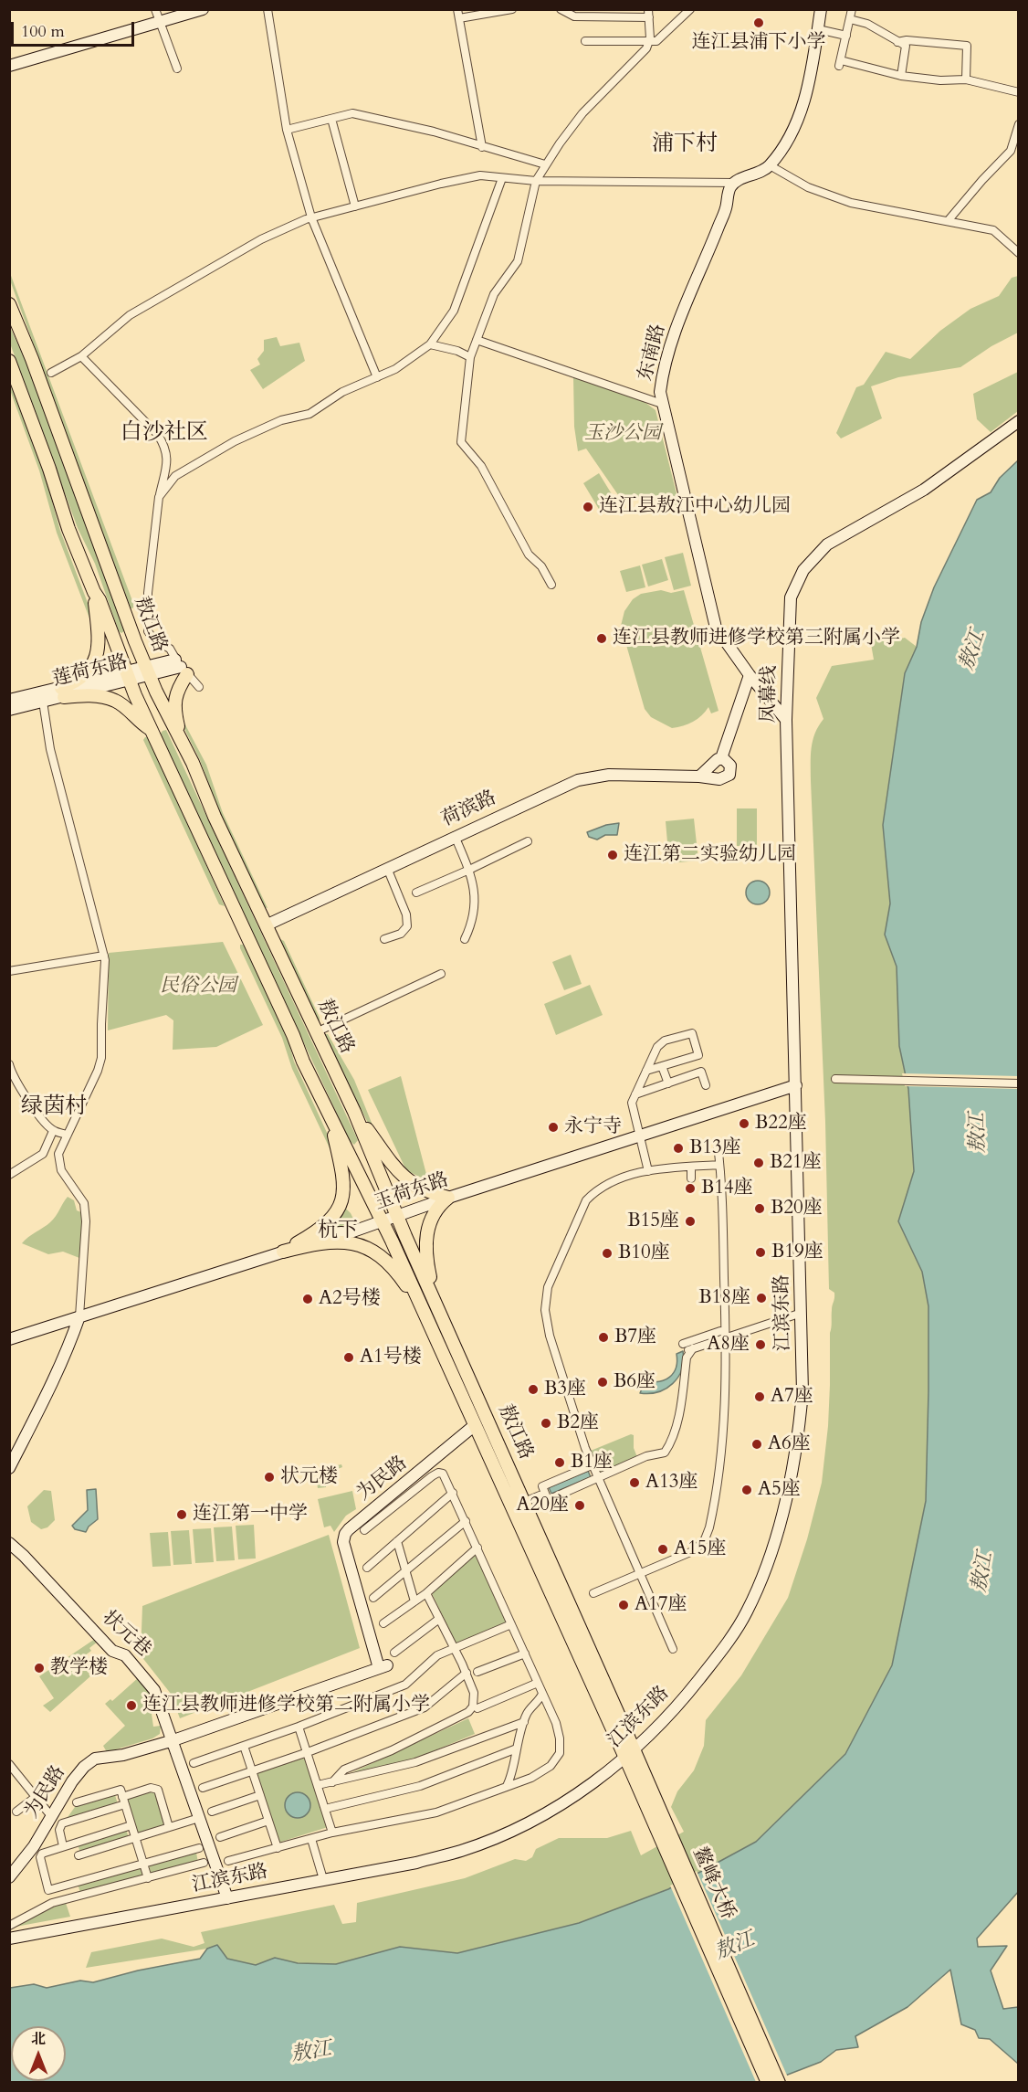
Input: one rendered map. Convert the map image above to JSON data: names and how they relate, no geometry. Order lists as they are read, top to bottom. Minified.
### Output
{"streets":{"main road":["东南路","敖江路","莲荷东路","凤幕线","荷滨路","玉荷东路","江滨东路","为民路","状元巷","鳌峰大桥"]},"crossings":[["东南路","凤幕线"],["东南路","荷滨路"],["敖江路","莲荷东路"],["敖江路","荷滨路"],["敖江路","玉荷东路"],["敖江路","江滨东路"],["敖江路","为民路"],["敖江路","鳌峰大桥"],["凤幕线","玉荷东路"],["凤幕线","江滨东路"],["玉荷东路","江滨东路"],["江滨东路","状元巷"],["江滨东路","鳌峰大桥"],["为民路","状元巷"]],"districts":["浦下村","白沙社区","绿茵村","杭下"],"water":["敖江"],"parks":["玉沙公园","民俗公园"],"places":["连江县浦下小学","连江县敖江中心幼儿园","连江县教师进修学校第三附属小学","连江第二实验幼儿园","B22座","永宁寺","B13座","B21座","B14座","B20座","B15座","B19座","B10座","B18座","A2号楼","B7座","A8座","A1号楼","B6座","B3座","A7座","B2座","A6座","B1座","状元楼","A13座","A5座","A20座","连江第一中学","A15座","A17座","教学楼","连江县教师进修学校第二附属小学"],"scale_bar":"100 m","north":"top"}
